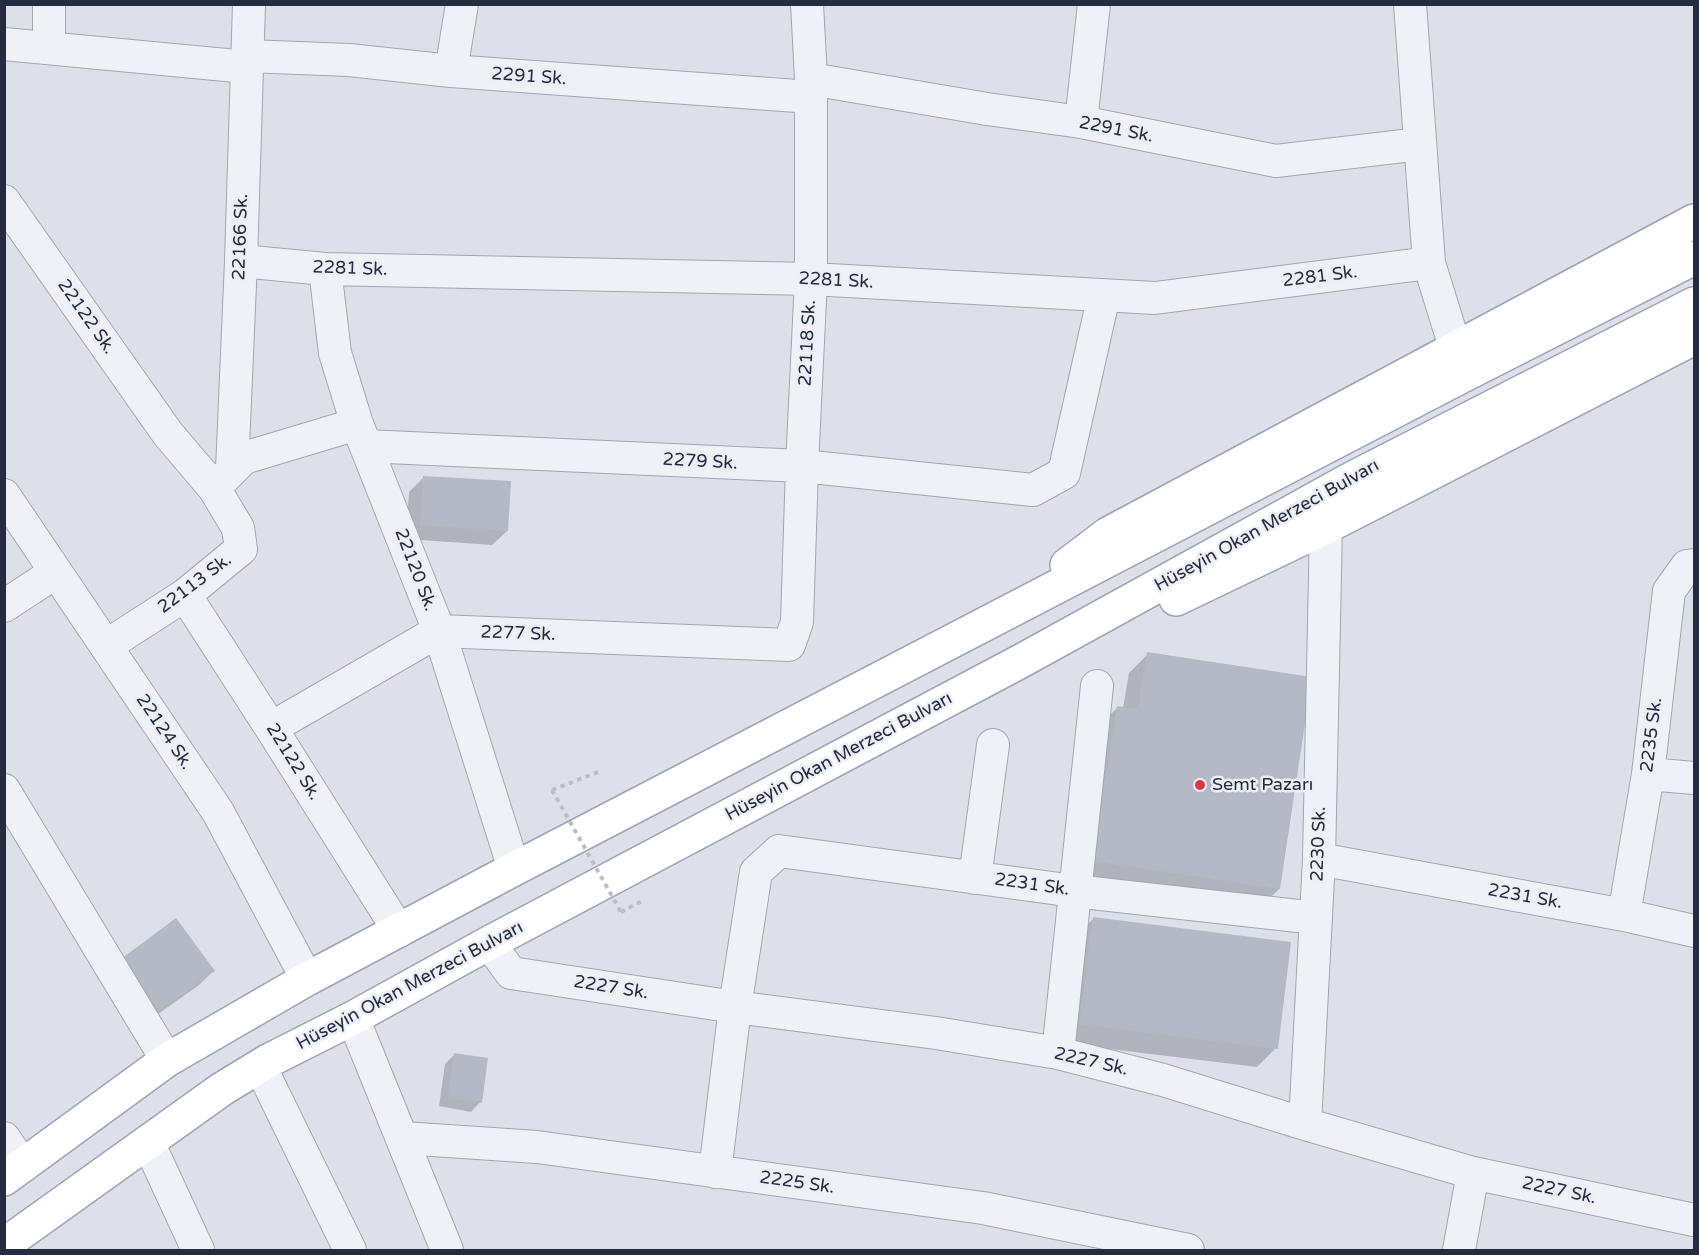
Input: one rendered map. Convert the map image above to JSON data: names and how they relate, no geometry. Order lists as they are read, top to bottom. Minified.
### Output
{"streets":{"main road":["Hüseyin Okan Merzeci Bulvarı"],"street":["2291 Sk.","22166 Sk.","2281 Sk.","22122 Sk.","22118 Sk.","2279 Sk.","22120 Sk.","22113 Sk.","2277 Sk.","22124 Sk.","2235 Sk.","2230 Sk.","2231 Sk.","2227 Sk.","2225 Sk."]},"crossings":[["2291 Sk.","22166 Sk."],["2291 Sk.","22118 Sk."],["22166 Sk.","2281 Sk."],["22166 Sk.","22122 Sk."],["22166 Sk.","22113 Sk."],["2281 Sk.","22118 Sk."],["2281 Sk.","2279 Sk."],["2281 Sk.","22120 Sk."],["22122 Sk.","22113 Sk."],["22118 Sk.","2279 Sk."],["22118 Sk.","2277 Sk."],["2279 Sk.","22120 Sk."],["Hüseyin Okan Merzeci Bulvarı","2227 Sk."],["22120 Sk.","2277 Sk."],["22113 Sk.","22124 Sk."],["2235 Sk.","2231 Sk."],["2230 Sk.","2231 Sk."],["2230 Sk.","2227 Sk."],["2231 Sk.","2227 Sk."]],"places":["Semt Pazarı"]}
